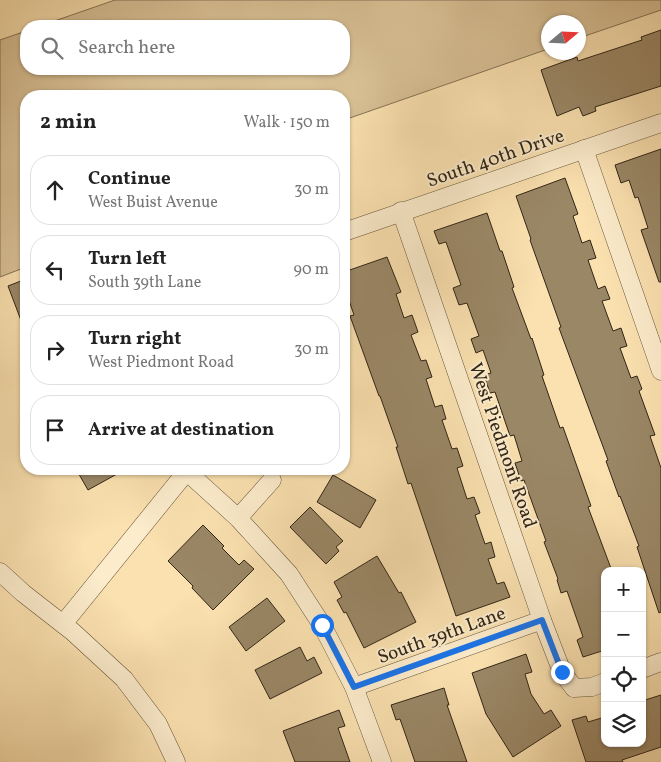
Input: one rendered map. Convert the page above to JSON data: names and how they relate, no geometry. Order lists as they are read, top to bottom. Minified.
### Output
{"streets":{"street":["South 40th Drive","West Piedmont Road","South 39th Lane"]},"crossings":[["South 40th Drive","West Piedmont Road"],["West Piedmont Road","South 39th Lane"]],"north":"right","page":{"search":"Search here","heading":["2 min","Walk · 150 m"],"list":[["Continue","West Buist Avenue","30 m"],["Turn left","South 39th Lane","90 m"],["Turn right","West Piedmont Road","30 m"],"Arrive at destination"],"map_buttons":["+","−"]}}
